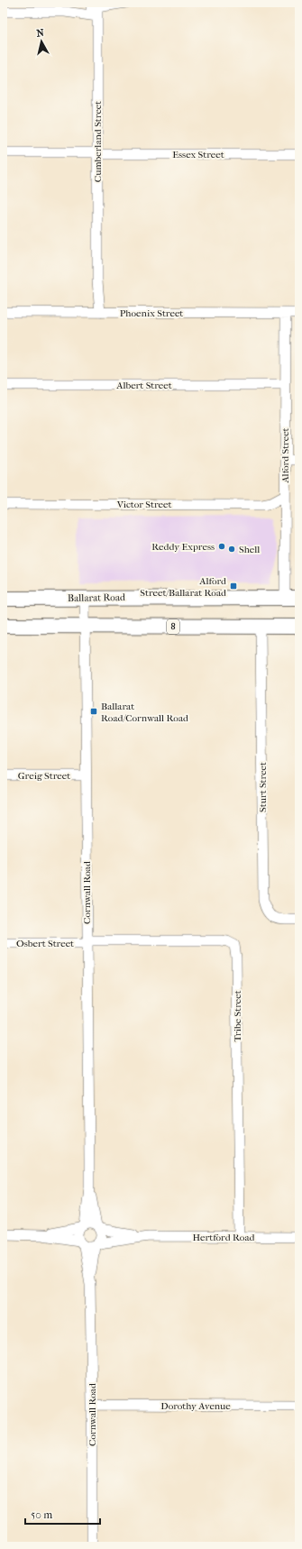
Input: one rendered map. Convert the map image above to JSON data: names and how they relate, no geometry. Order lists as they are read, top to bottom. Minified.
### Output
{"streets":{"highway":["Ballarat Road","8"],"street":["Cumberland Street","Essex Street","Phoenix Street","Albert Street","Alford Street","Victor Street","Greig Street","Sturt Street","Cornwall Road","Osbert Street","Tribe Street","Hertford Road","Dorothy Avenue"]},"crossings":[["Cumberland Street","Essex Street"],["Cumberland Street","Phoenix Street"],["Phoenix Street","Alford Street"],["Albert Street","Alford Street"],["Alford Street","Victor Street"],["Alford Street","Ballarat Road"],["Ballarat Road","Cornwall Road"],["8","Sturt Street"],["8","Cornwall Road"],["Greig Street","Cornwall Road"],["Cornwall Road","Osbert Street"],["Cornwall Road","Tribe Street"],["Cornwall Road","Hertford Road"],["Cornwall Road","Dorothy Avenue"],["Osbert Street","Tribe Street"],["Tribe Street","Hertford Road"]],"places":{"other":["Reddy Express","Shell"],"transit":["Alford Street/Ballarat Road","Ballarat Road/Cornwall Road"]},"scale_bar":"50 m","north":"top"}
